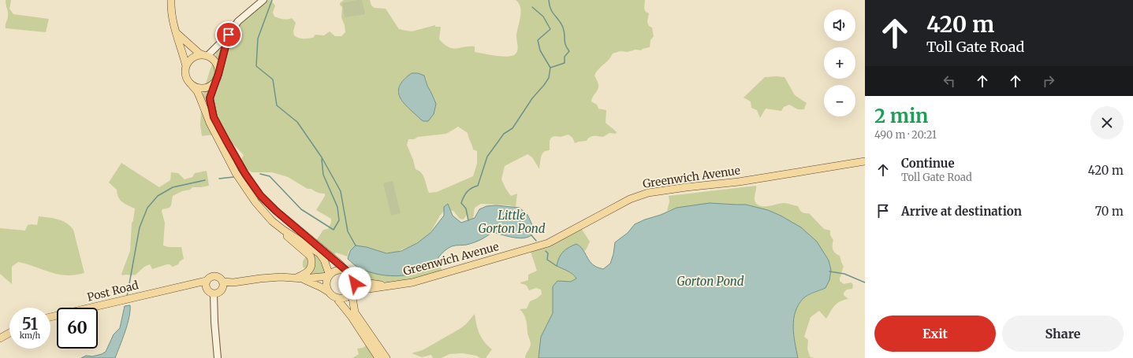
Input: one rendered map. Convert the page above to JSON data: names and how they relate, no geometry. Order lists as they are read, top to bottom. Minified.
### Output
{"streets":{"main road":["Greenwich Avenue","Post Road"]},"water":["Little Gorton Pond","Gorton Pond"],"page":{"turn":["420 m","Toll Gate Road"],"map_buttons":["+","−"],"heading":["2 min","490 m · 20:21"],"list":[{"name":"Continue","note":"Toll Gate Road","value":"420 m"},{"name":"Arrive at destination","value":"70 m"}],"speed":"51 km/h","limit":"60","buttons":["Exit","Share"]}}
